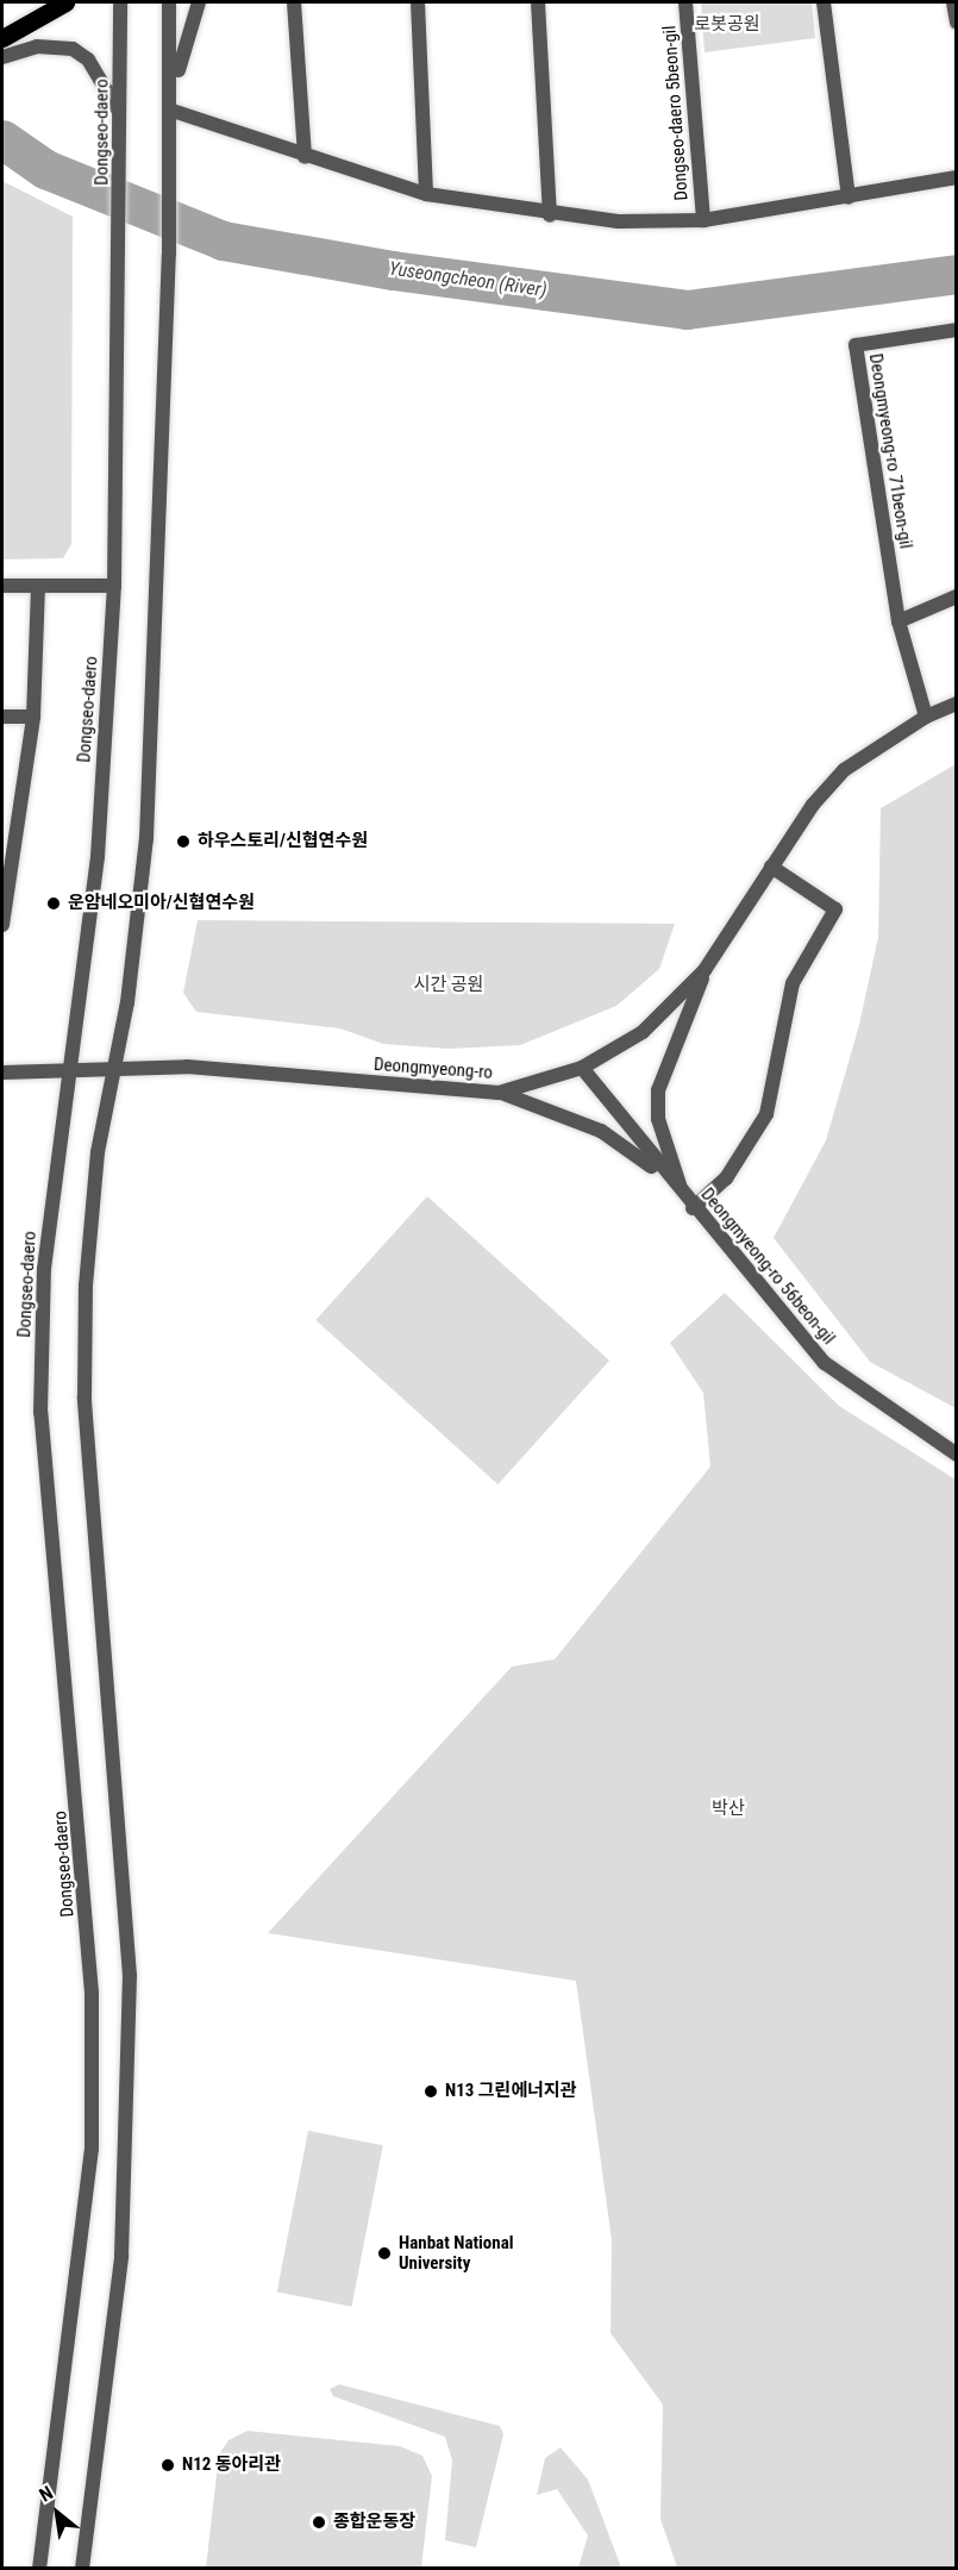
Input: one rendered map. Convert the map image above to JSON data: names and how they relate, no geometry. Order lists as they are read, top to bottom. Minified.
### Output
{"streets":{"street":["Dongseo-daero 5beon-gil","Dongseo-daero","Deongmyeong-ro 71beon-gil","Deongmyeong-ro","Deongmyeong-ro 56beon-gil"]},"crossings":[["Dongseo-daero","Deongmyeong-ro"],["Deongmyeong-ro 71beon-gil","Deongmyeong-ro"],["Deongmyeong-ro","Deongmyeong-ro 56beon-gil"]],"water":["Yuseongcheon (River)"],"parks":["로봇공원","시간 공원","박산"],"places":["하우스토리/신협연수원","운암네오미아/신협연수원","N13 그린에너지관","Hanbat National University","N12 동아리관","종합운동장"],"north":"top left"}
